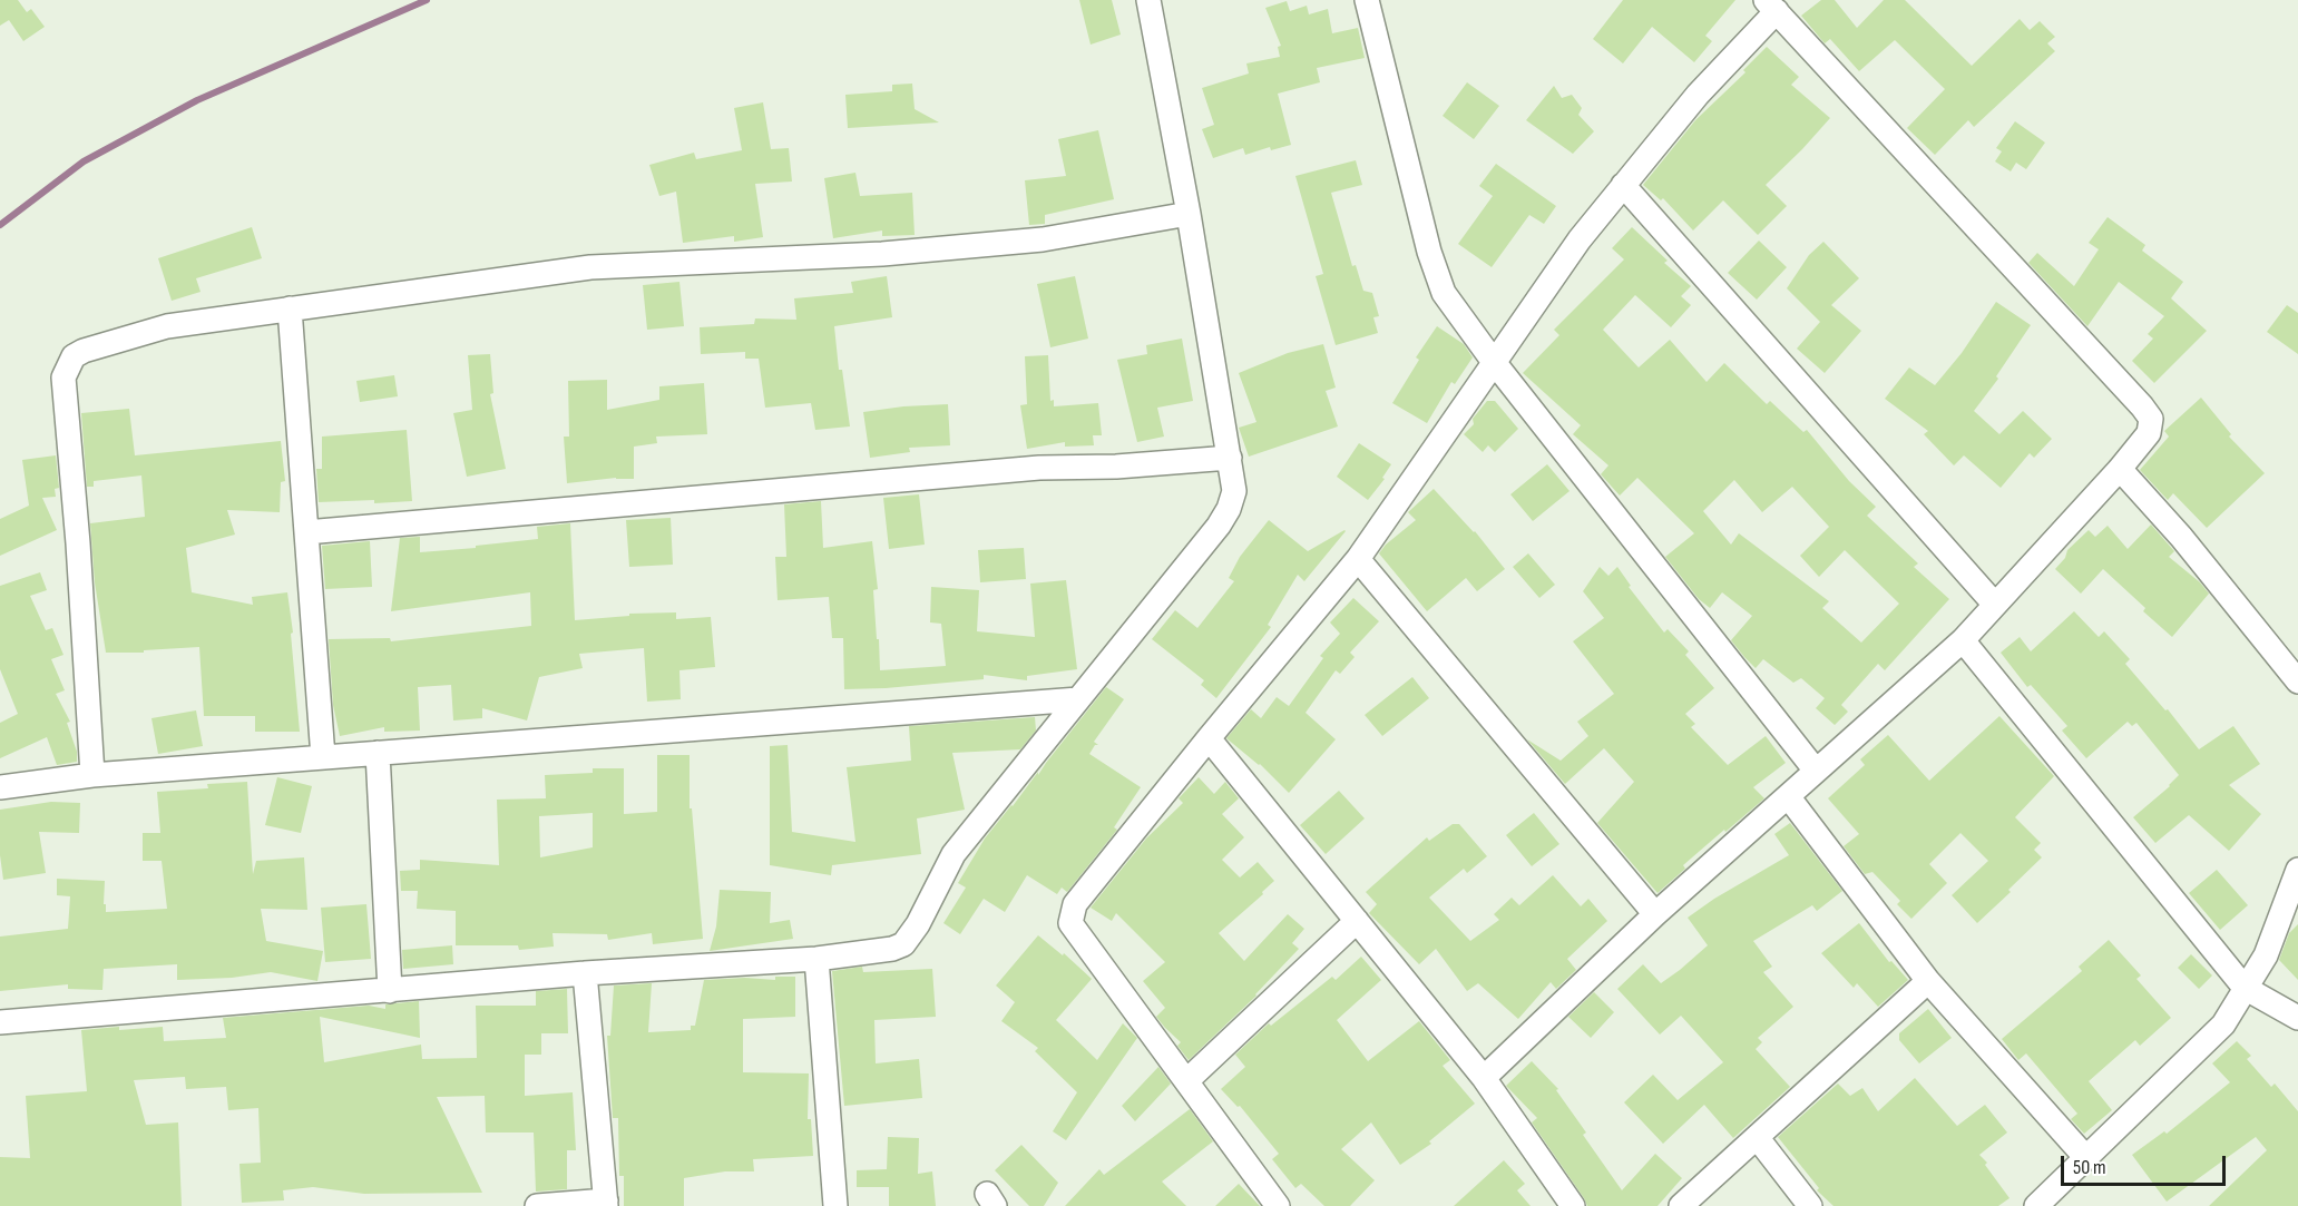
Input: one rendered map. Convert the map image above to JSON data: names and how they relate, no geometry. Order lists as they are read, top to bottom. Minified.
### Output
{"scale_bar":"50 m"}
